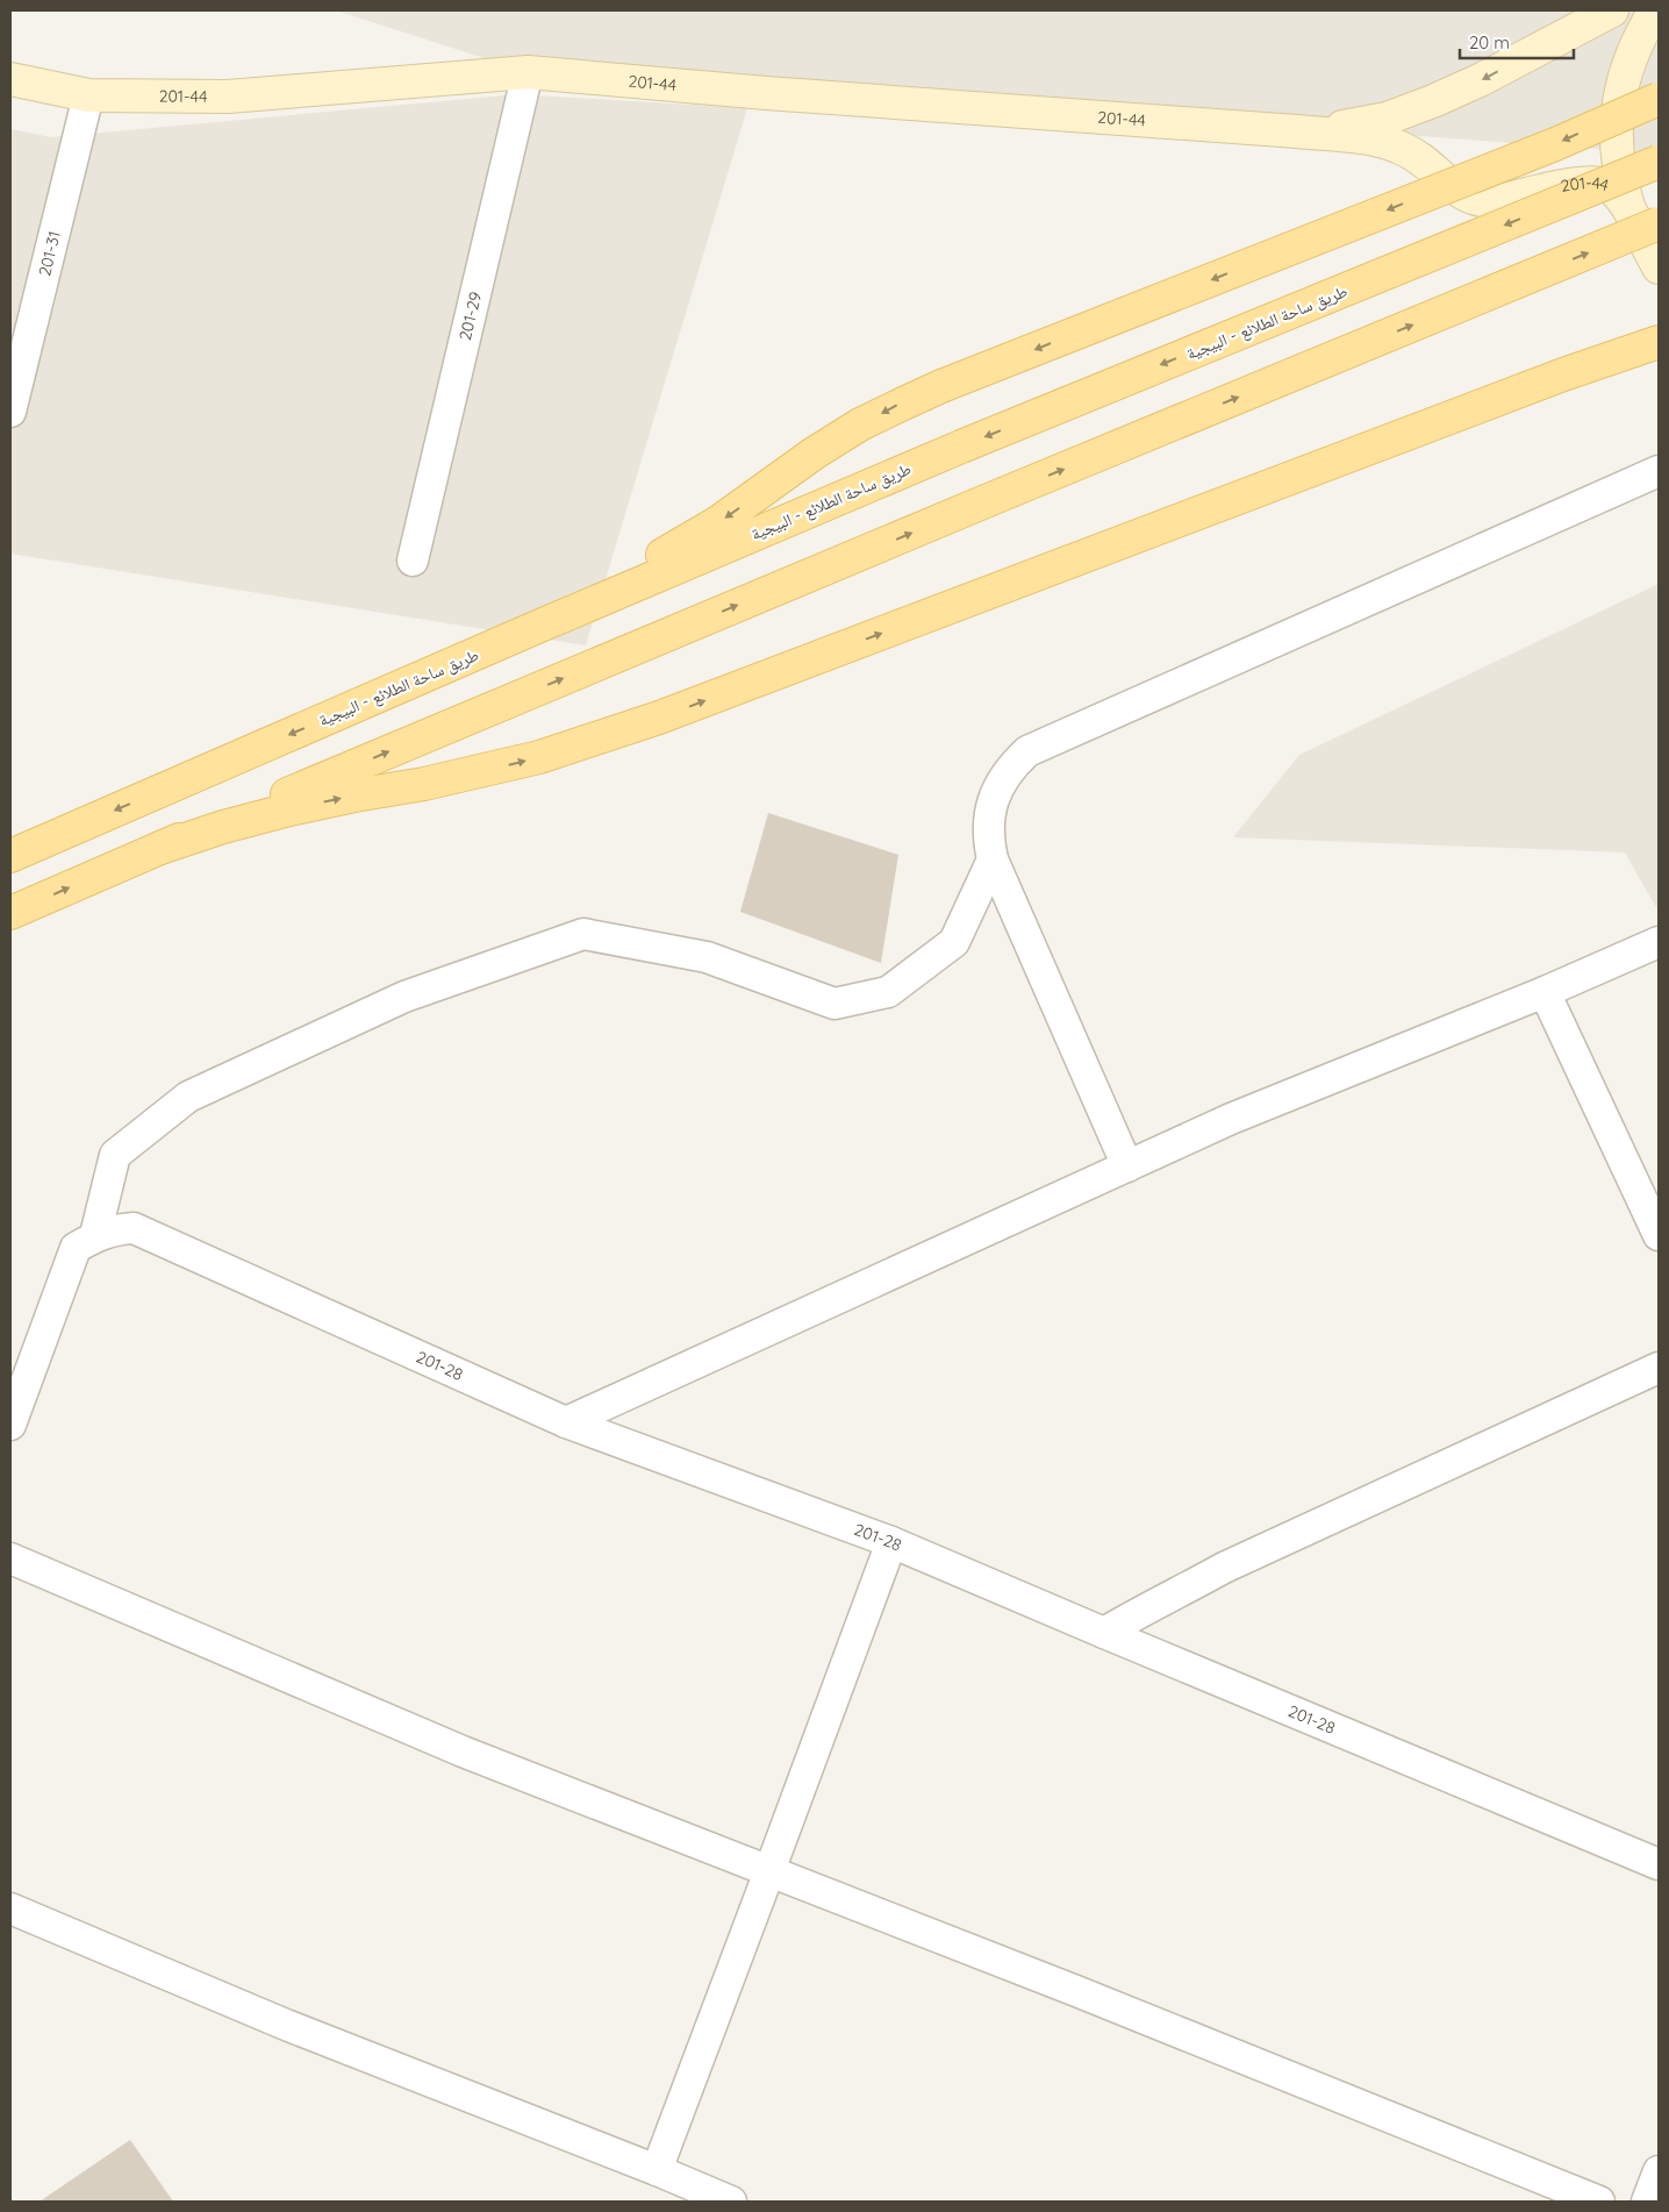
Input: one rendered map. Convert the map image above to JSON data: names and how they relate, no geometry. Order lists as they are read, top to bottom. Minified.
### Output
{"streets":{"main road":["طريق ساحة الطلائع - البيجية"],"street":["201-44","201-31","201-29","201-28"]},"crossings":[["201-44","201-31"],["201-44","201-29"]],"scale_bar":"20 m"}
